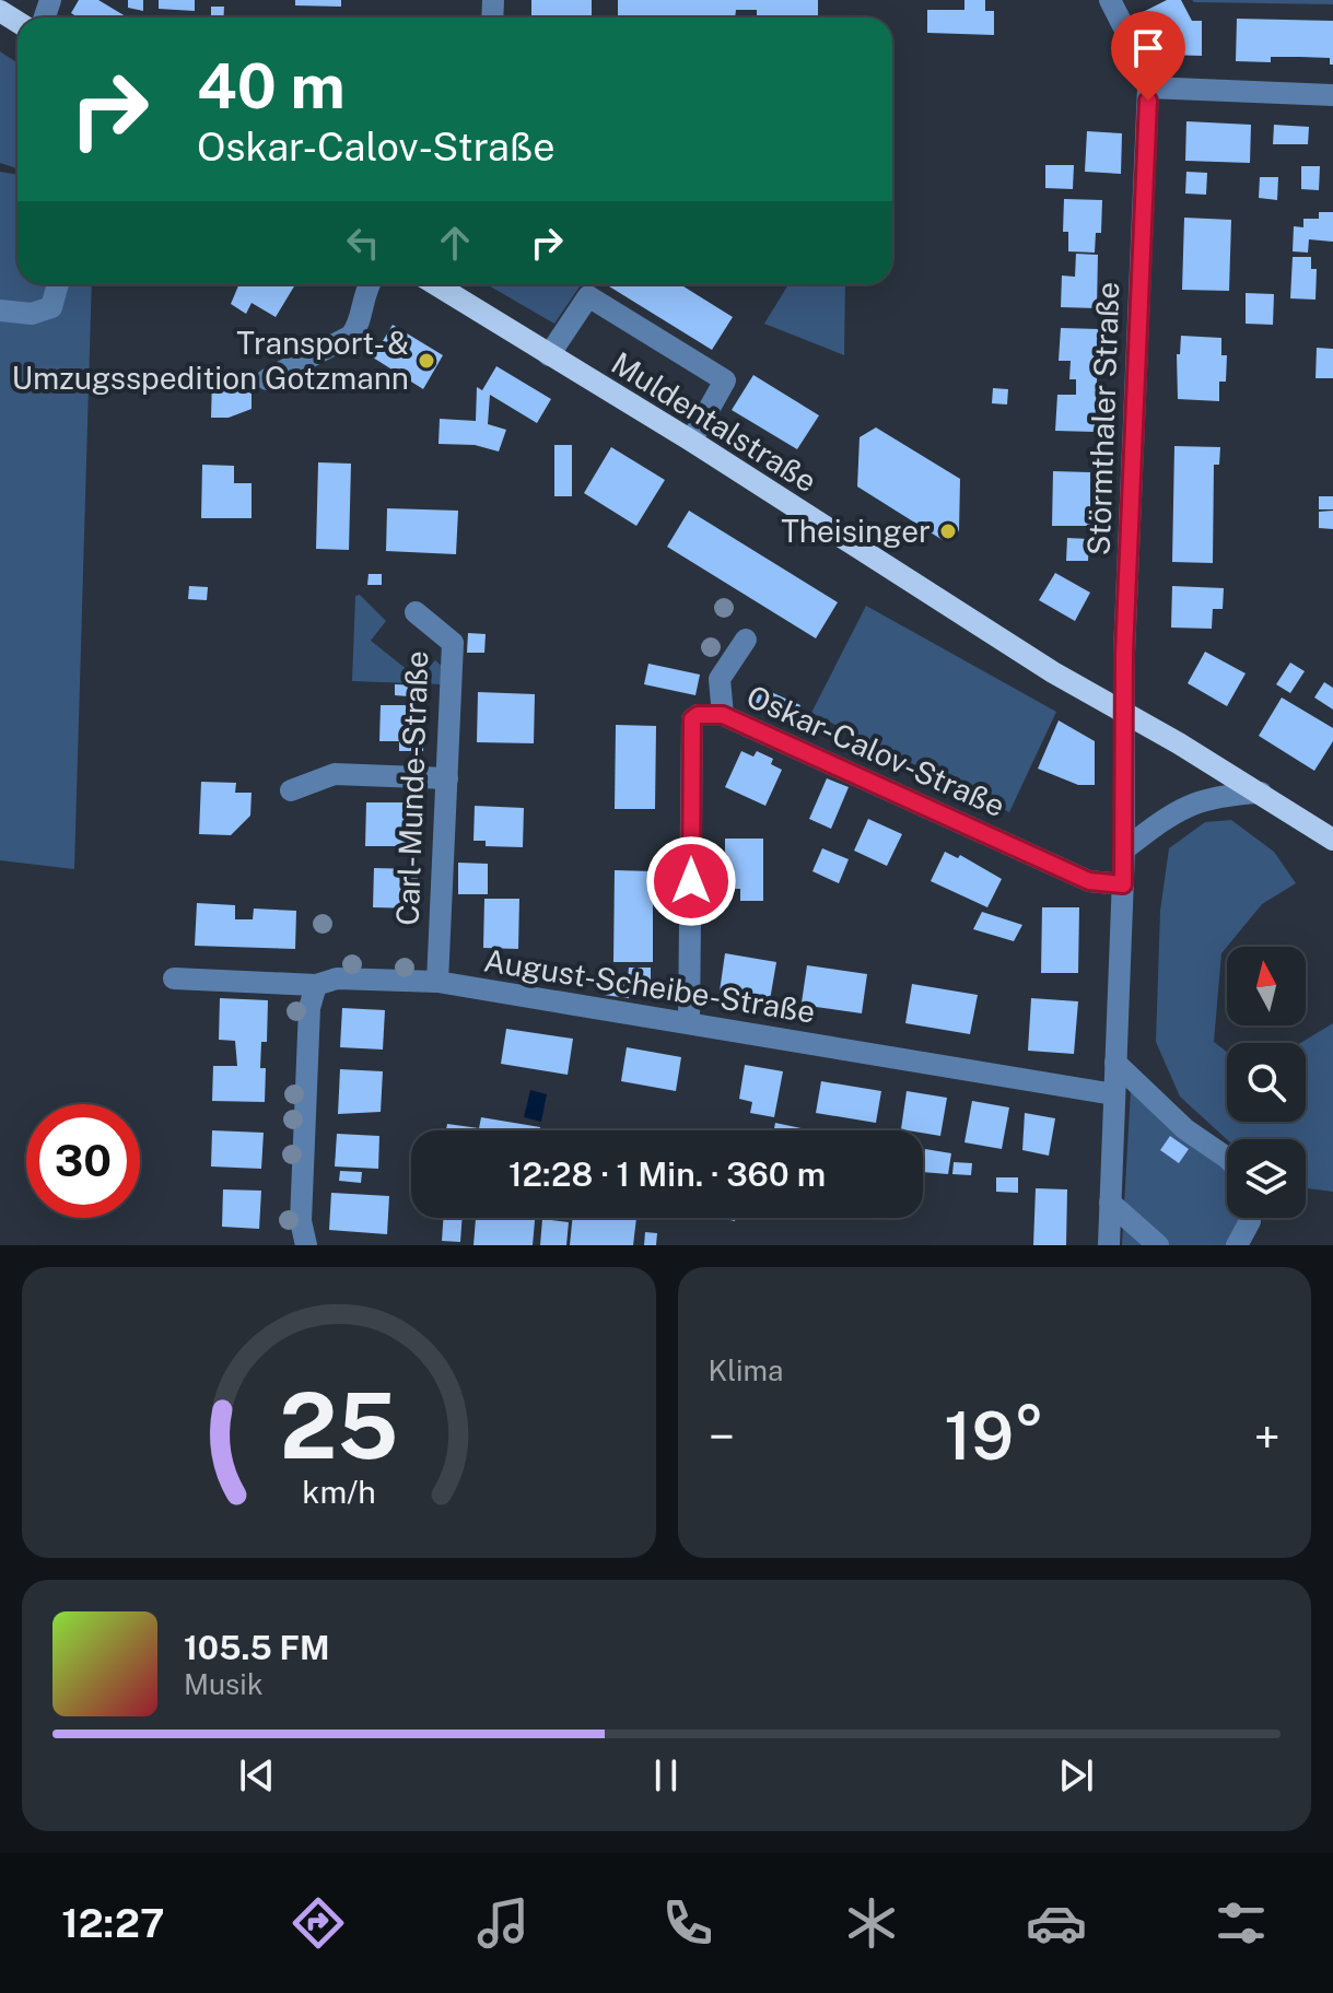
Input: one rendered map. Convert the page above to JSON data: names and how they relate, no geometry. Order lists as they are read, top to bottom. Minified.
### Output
{"streets":{"main road":["Muldentalstraße"],"street":["Störmthaler Straße","Oskar-Calov-Straße","Carl-Munde-Straße","August-Scheibe-Straße"]},"crossings":[["Störmthaler Straße","Muldentalstraße"],["Störmthaler Straße","Oskar-Calov-Straße"],["Störmthaler Straße","August-Scheibe-Straße"],["Oskar-Calov-Straße","August-Scheibe-Straße"],["Carl-Munde-Straße","August-Scheibe-Straße"]],"places":["Transport- & Umzugsspedition Gotzmann","Theisinger"],"north":"top","page":{"turn":["40 m","Oskar-Calov-Straße"],"limit":"30","trip":"12:28 · 1 Min. · 360 m","tile":"Klima","heat":["−","19°","+"],"song":["105.5 FM","Musik"],"tabs":"12:27","gauge":["25","km/h"]}}
